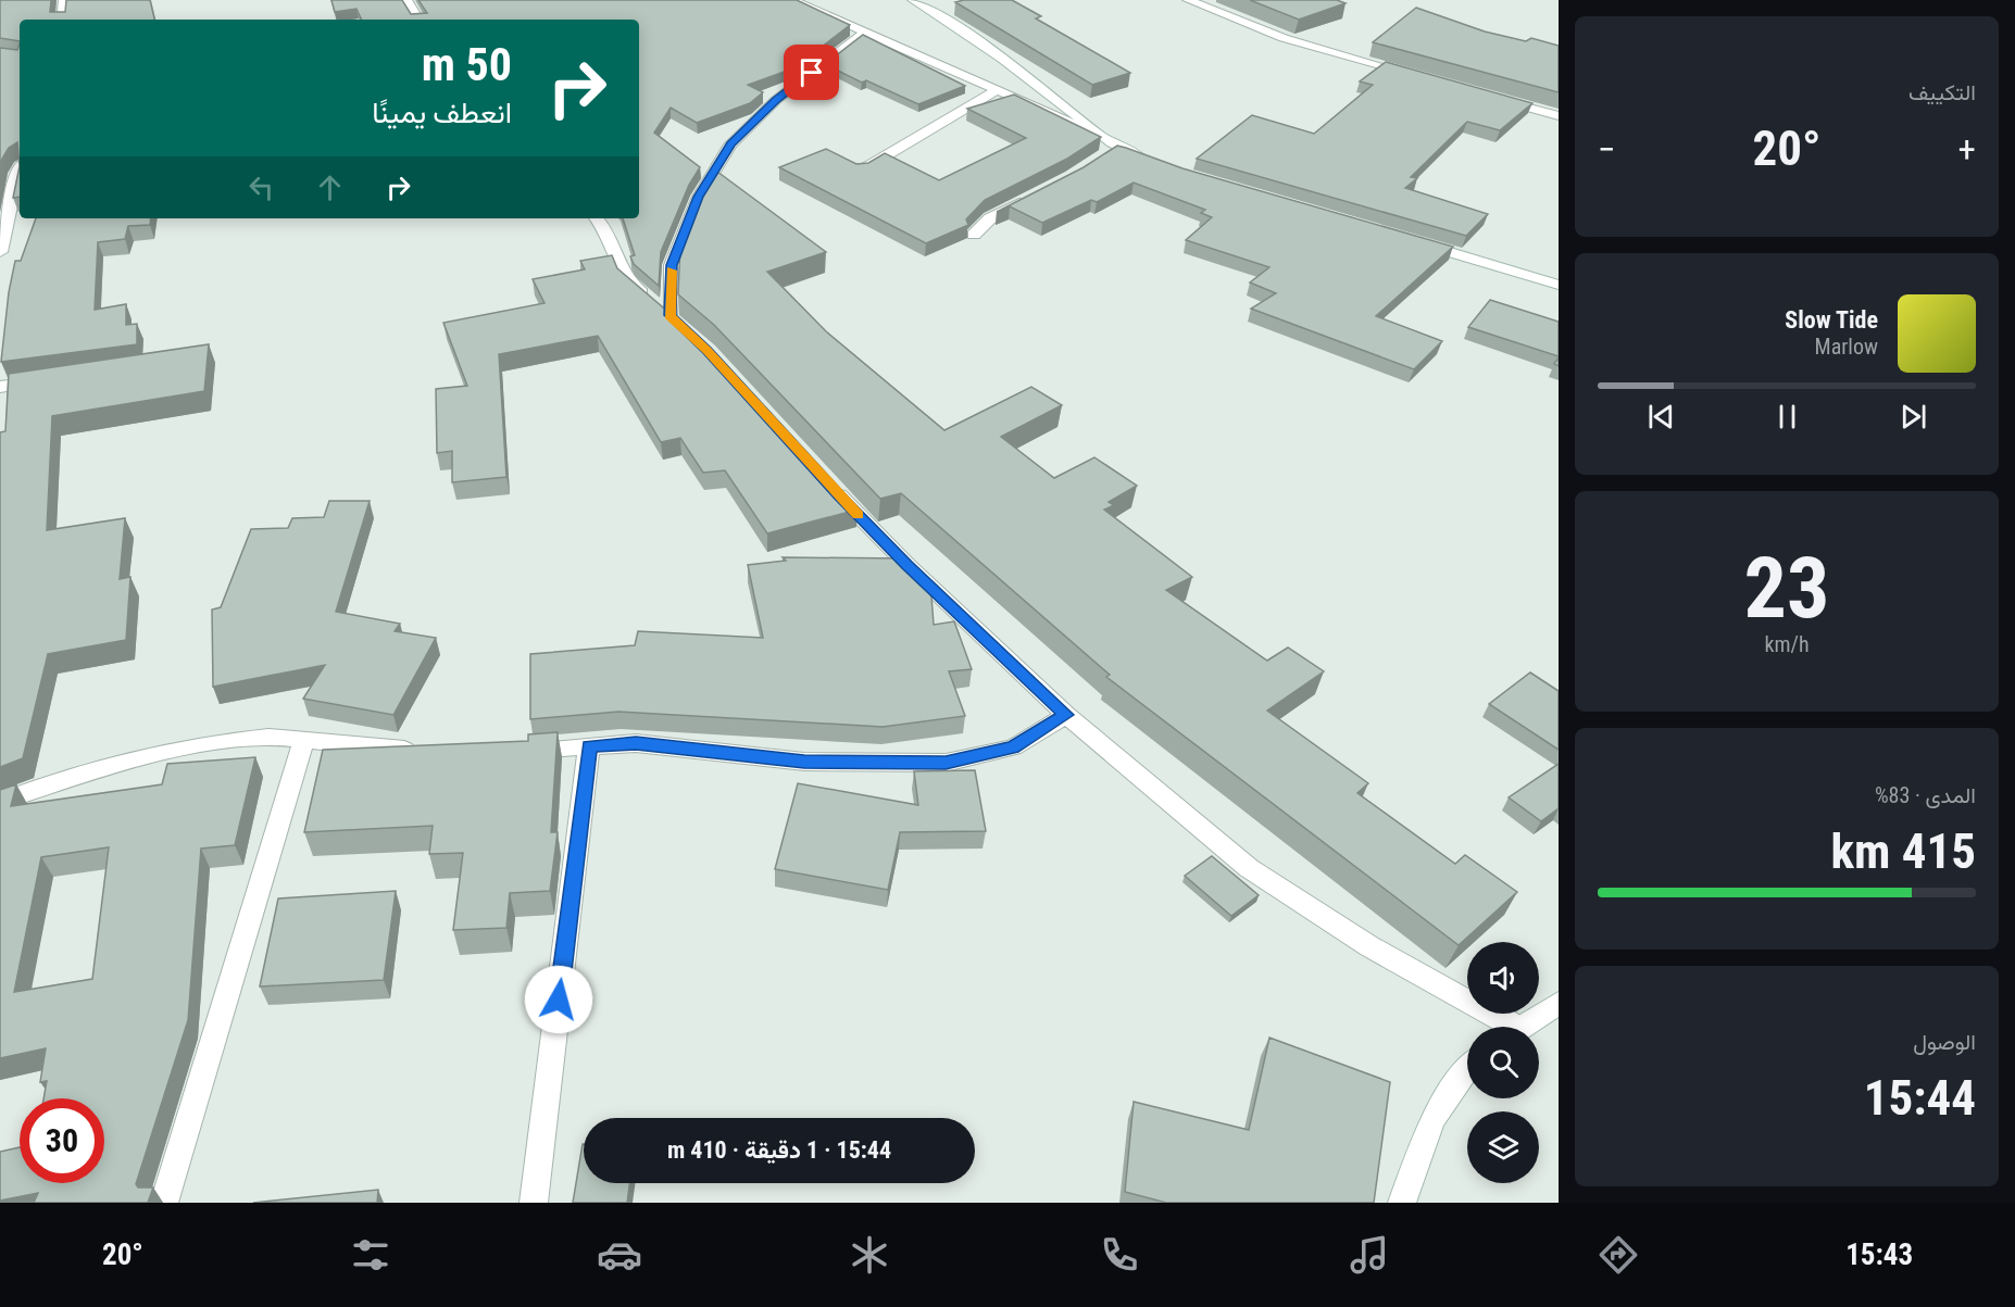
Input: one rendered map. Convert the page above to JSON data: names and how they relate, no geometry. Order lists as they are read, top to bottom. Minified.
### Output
{"page":{"tile":["التكييف",["23","km/h"],["المدى · 83%","415 km"],["الوصول","15:44"]],"turn":["50 m","انعطف يمينًا"],"heat":["−","20°","+"],"song":["Slow Tide","Marlow"],"limit":"30","trip":"15:44 · 1 دقيقة · 410 m","tabs":["15:43","20°"]}}
